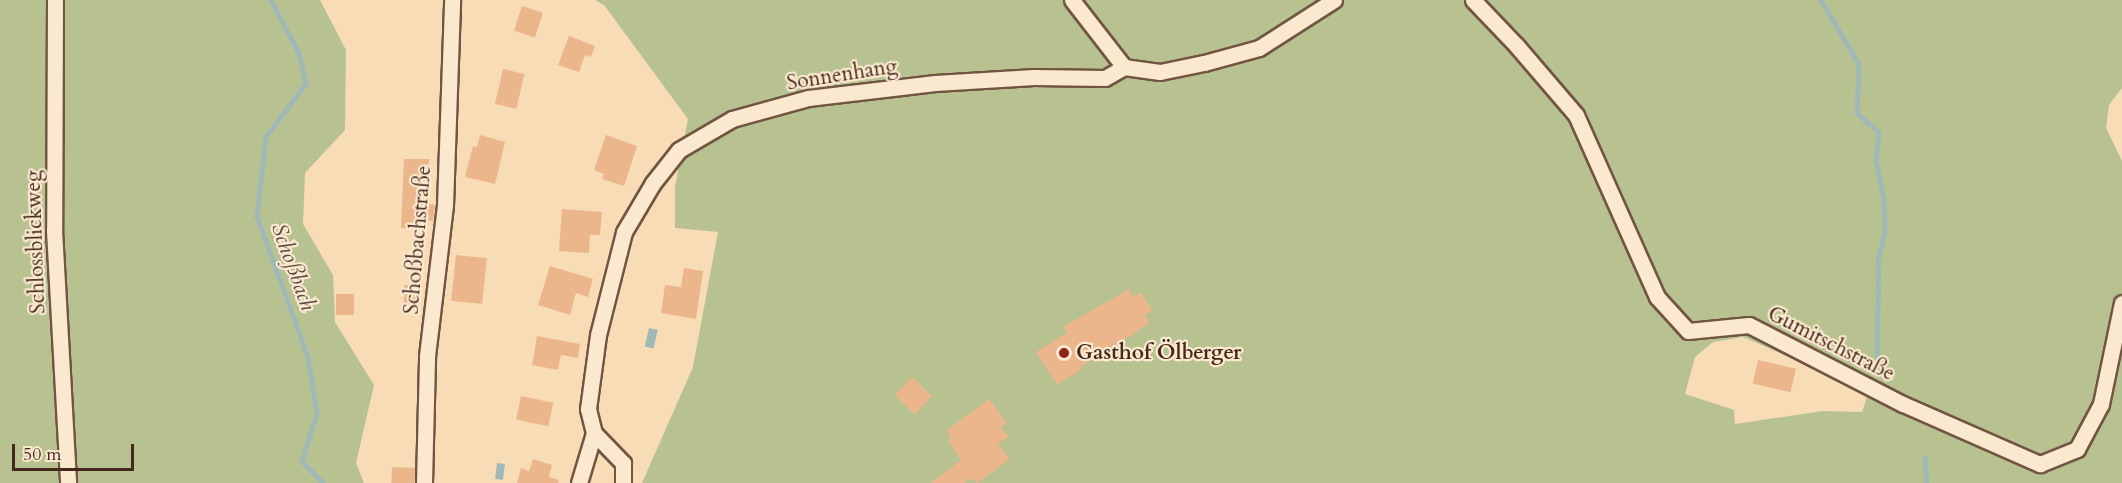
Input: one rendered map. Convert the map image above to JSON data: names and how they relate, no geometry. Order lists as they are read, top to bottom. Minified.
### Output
{"streets":{"street":["Sonnenhang","Schoßbachstraße","Schlossblickweg","Gumitschstraße"]},"water":["Schoßbach"],"places":["Gasthof Ölberger"],"scale_bar":"50 m"}
